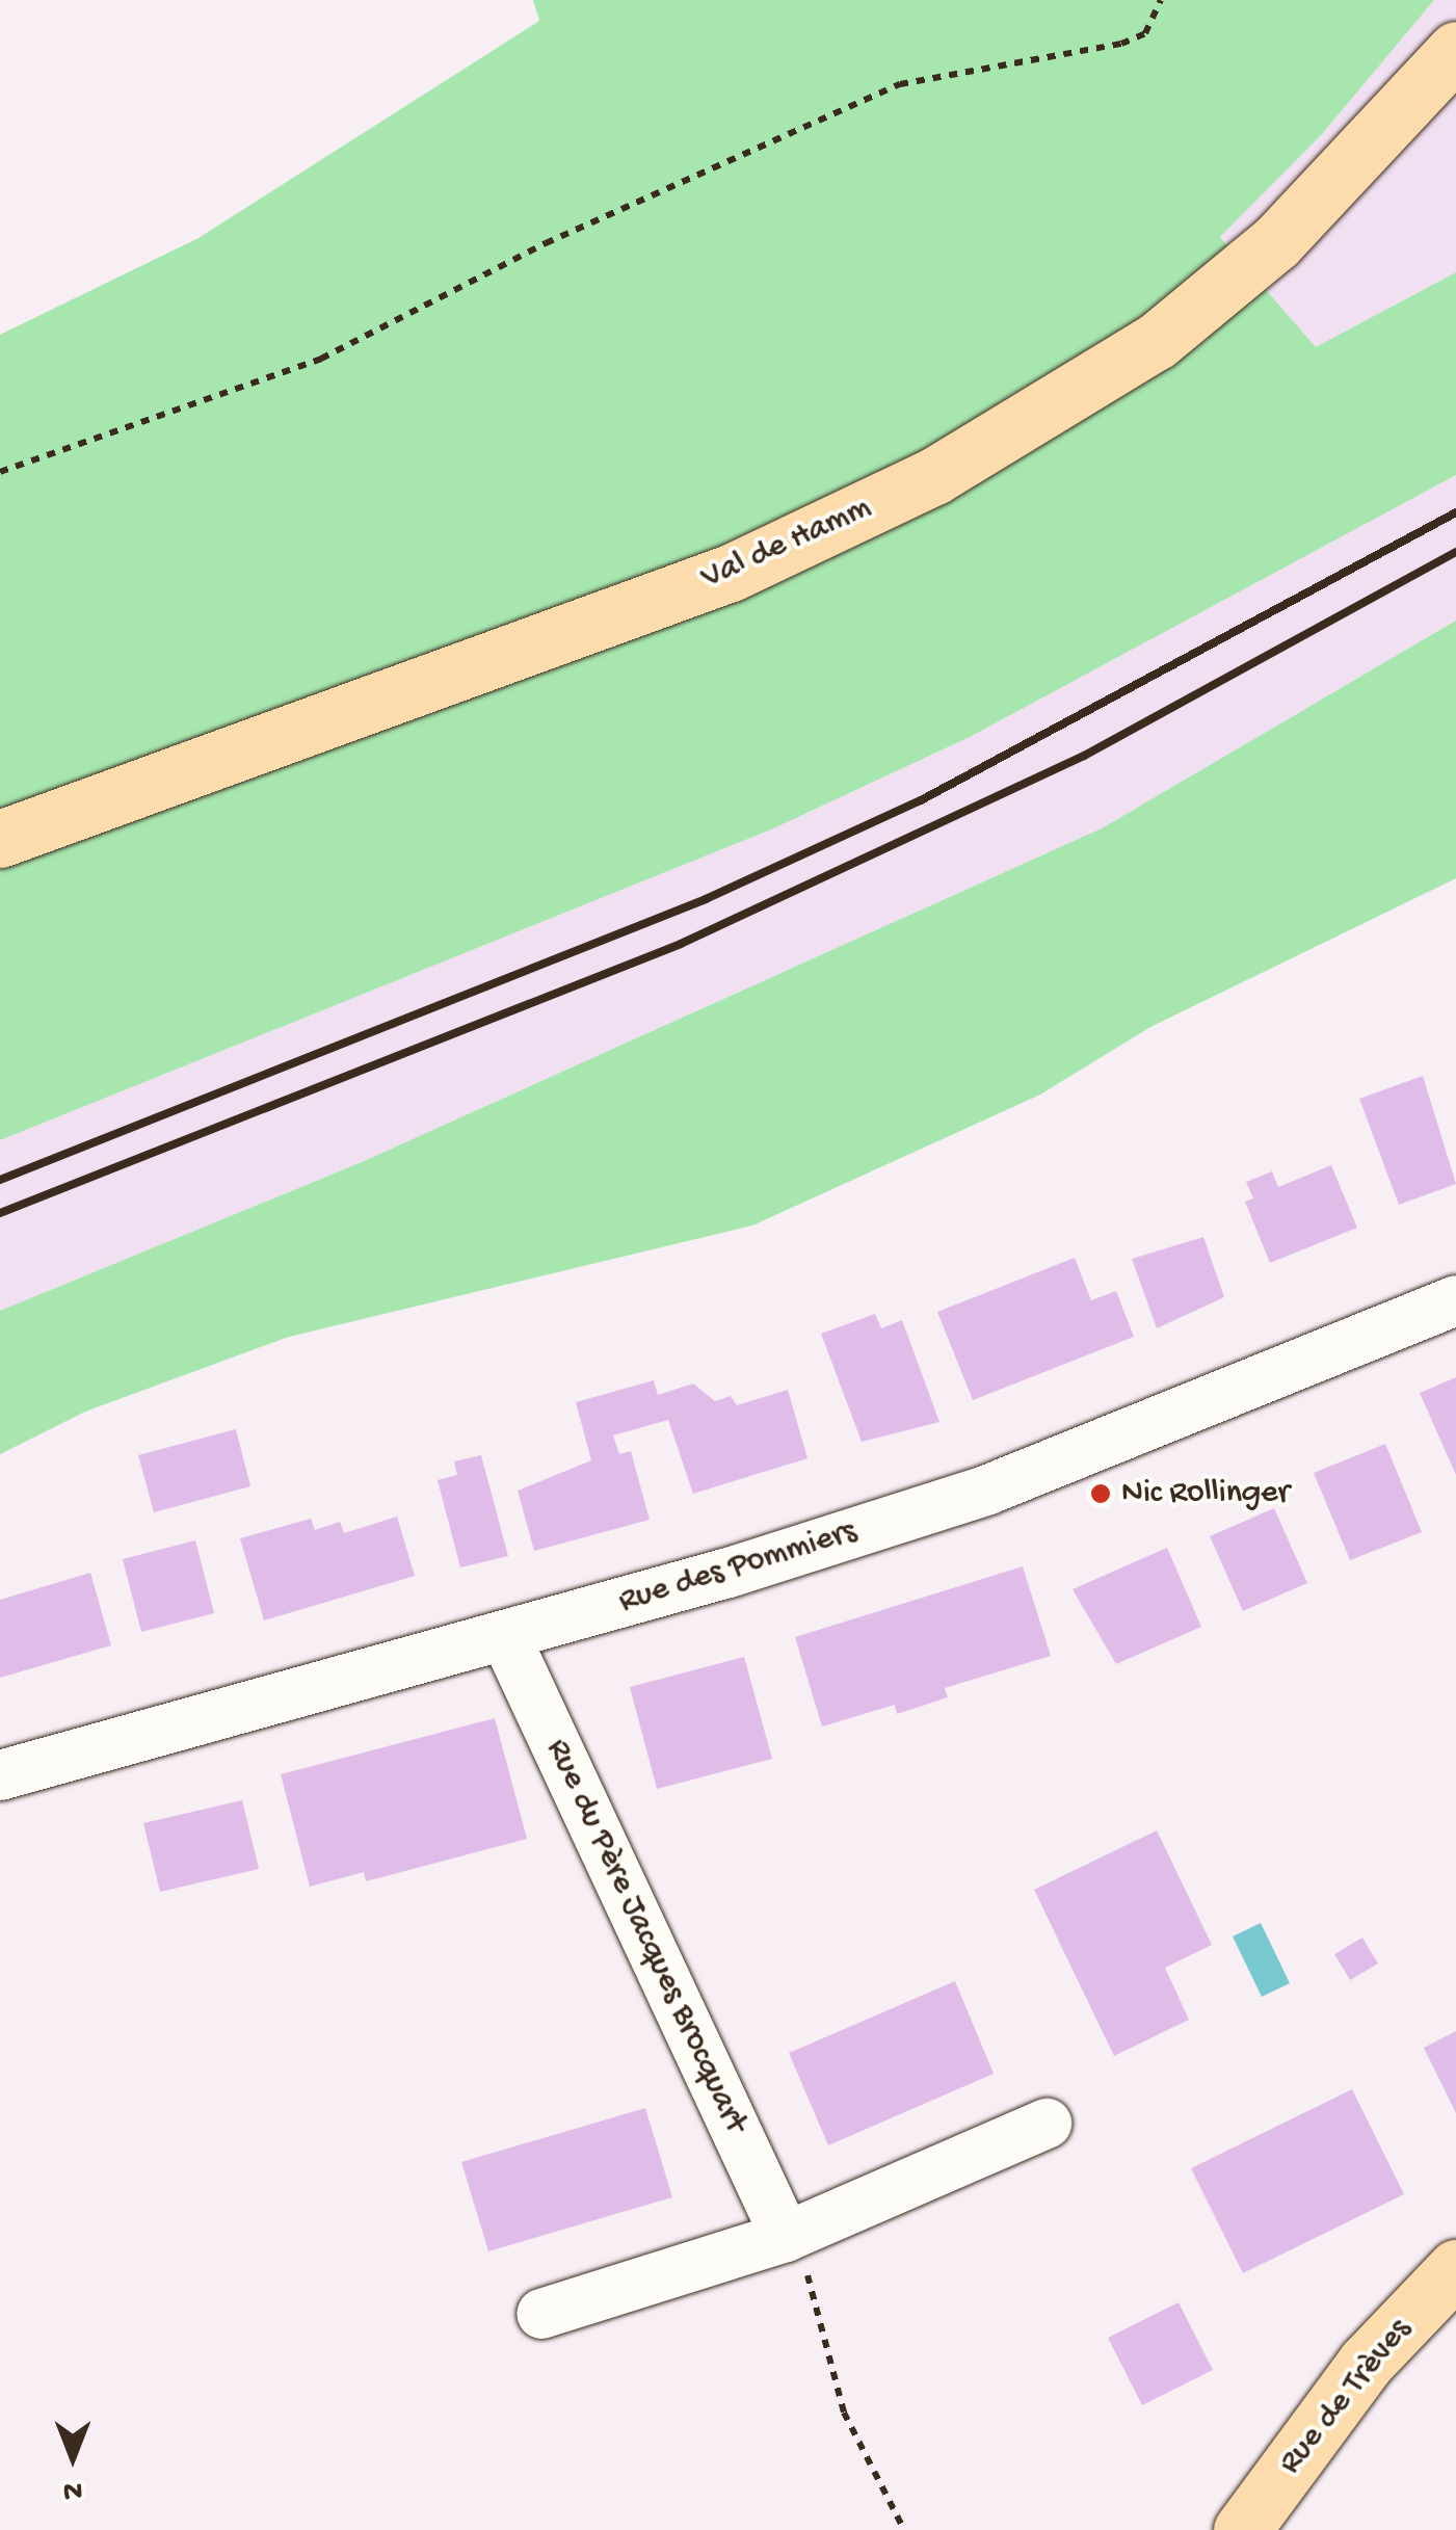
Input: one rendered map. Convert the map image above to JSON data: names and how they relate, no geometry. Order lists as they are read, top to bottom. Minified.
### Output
{"streets":{"main road":["Val de Hamm","Rue de Trèves"],"street":["Rue des Pommiers","Rue du Père Jacques Brocquart"]},"crossings":[["Rue des Pommiers","Rue du Père Jacques Brocquart"]],"places":["Nic Rollinger"],"north":"bottom"}
